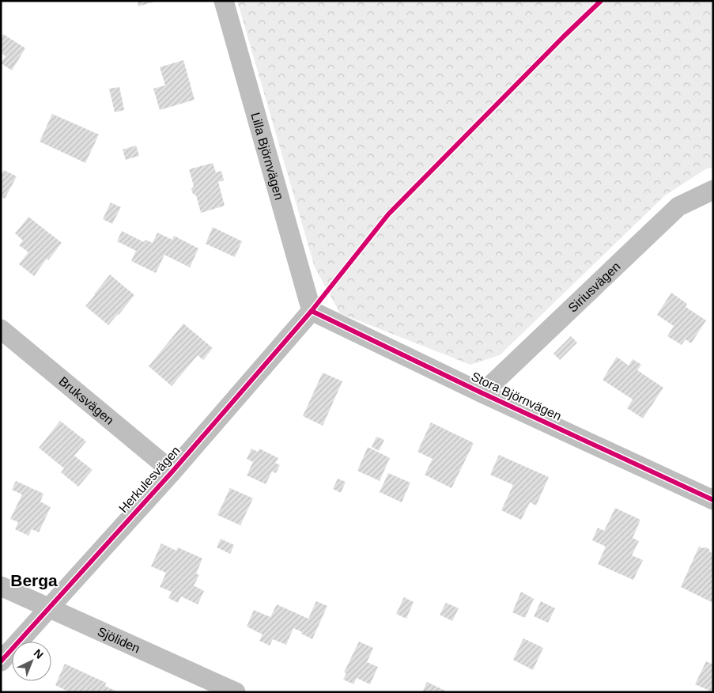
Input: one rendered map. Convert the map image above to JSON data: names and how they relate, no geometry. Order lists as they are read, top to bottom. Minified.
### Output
{"streets":{"street":["Lilla Björnvägen","Siriusvägen","Stora Björnvägen","Bruksvägen","Herkulesvägen","Sjöliden"]},"crossings":[["Lilla Björnvägen","Stora Björnvägen"],["Lilla Björnvägen","Herkulesvägen"],["Siriusvägen","Stora Björnvägen"],["Stora Björnvägen","Herkulesvägen"],["Bruksvägen","Herkulesvägen"],["Herkulesvägen","Sjöliden"]],"districts":["Berga"],"north":"top right"}
